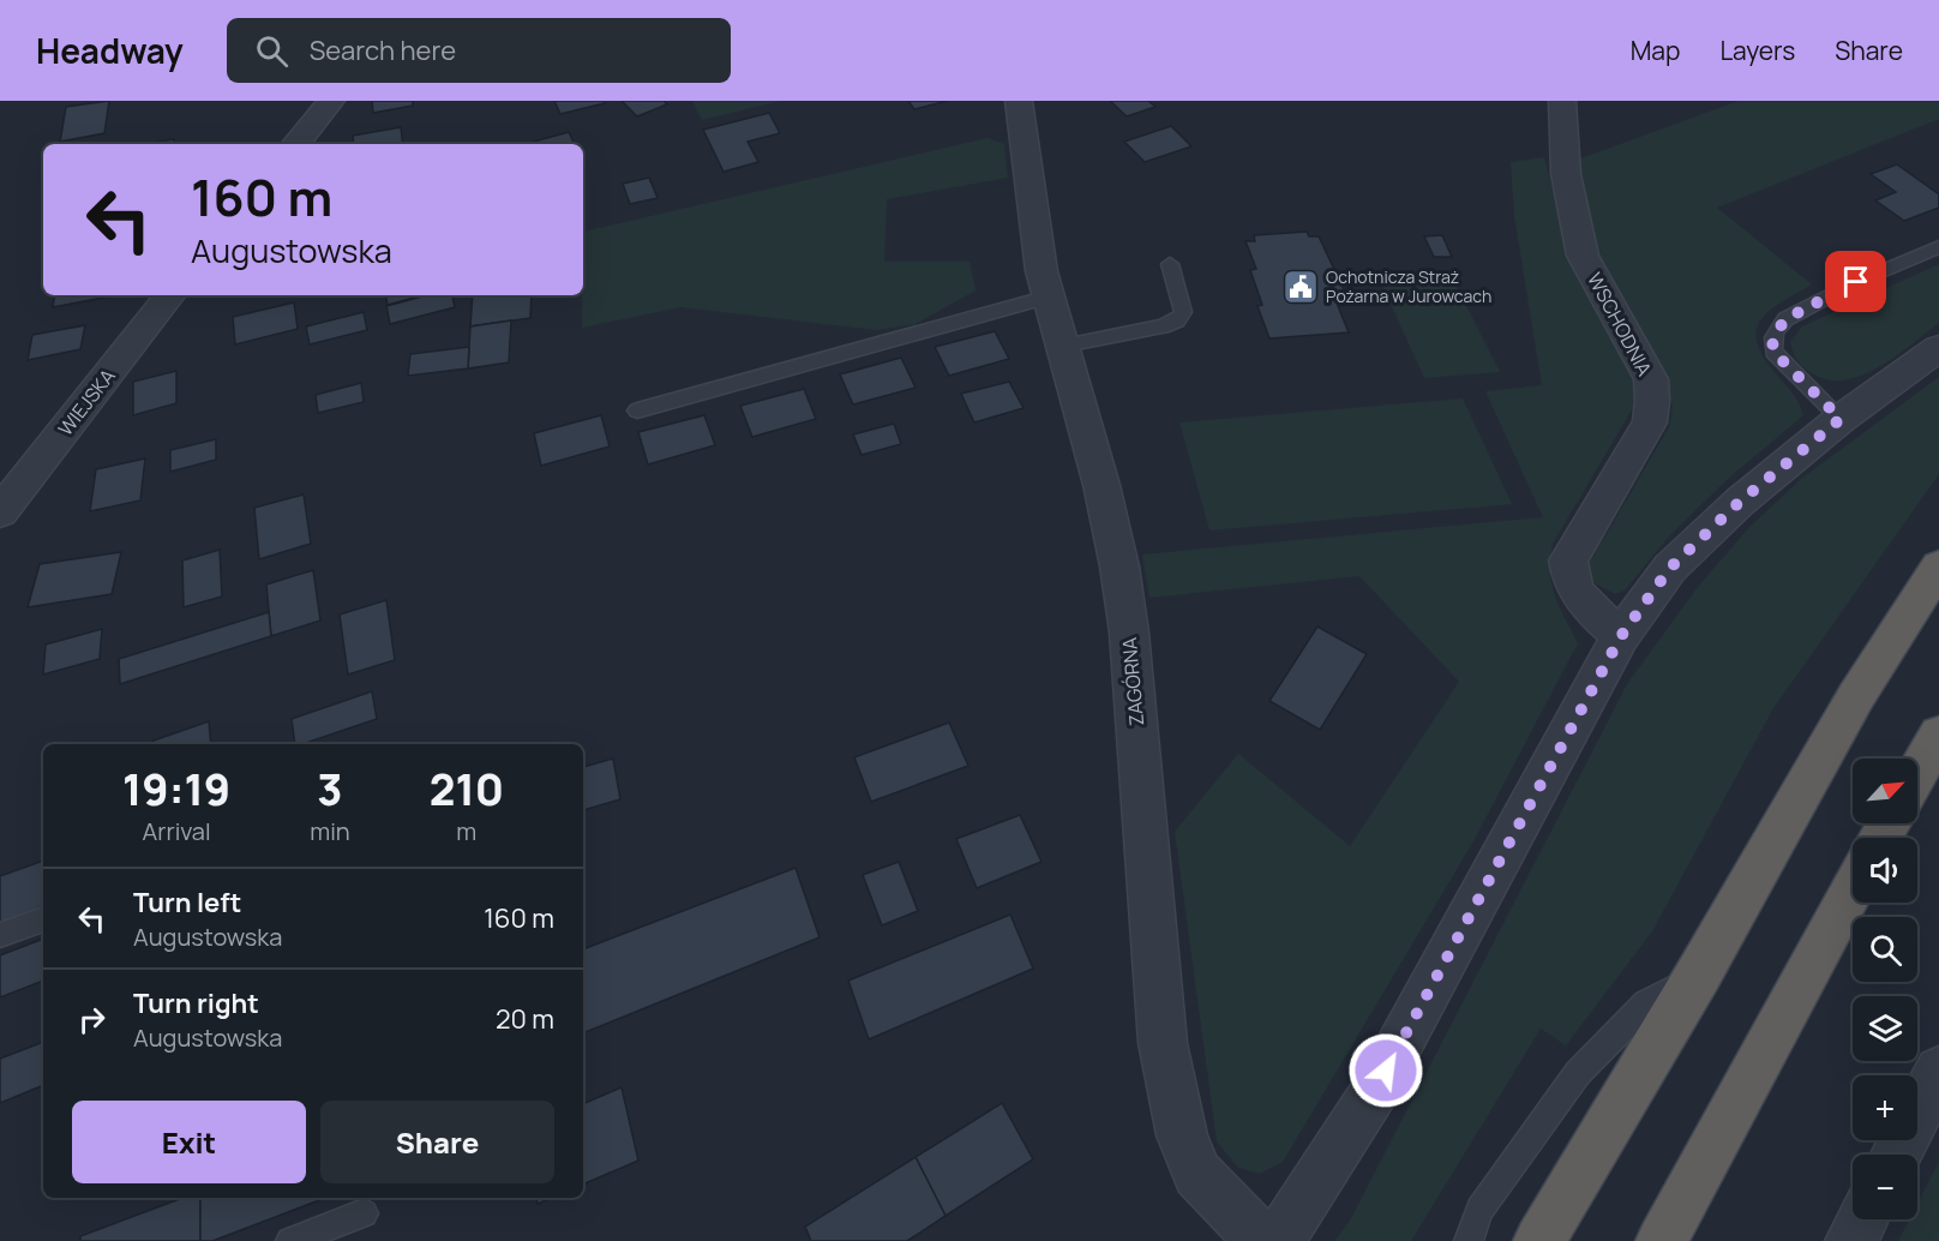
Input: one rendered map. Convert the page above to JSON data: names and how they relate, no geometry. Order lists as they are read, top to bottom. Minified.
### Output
{"streets":{"street":["WSCHODNIA","WIEJSKA","ZAGÓRNA"]},"places":{"public building":["Ochotnicza Straż Pożarna w Jurowcach"]},"north":"top right","page":{"header":"Headway","search":"Search here","nav":["Map","Layers","Share"],"turn":["160 m","Augustowska"],"eta":["19:19","Arrival","3","min","210","m"],"map_buttons":["+","−"],"list":[{"name":"Turn left","note":"Augustowska","value":"160 m"},{"name":"Turn right","note":"Augustowska","value":"20 m"}],"buttons":["Exit","Share"]}}
